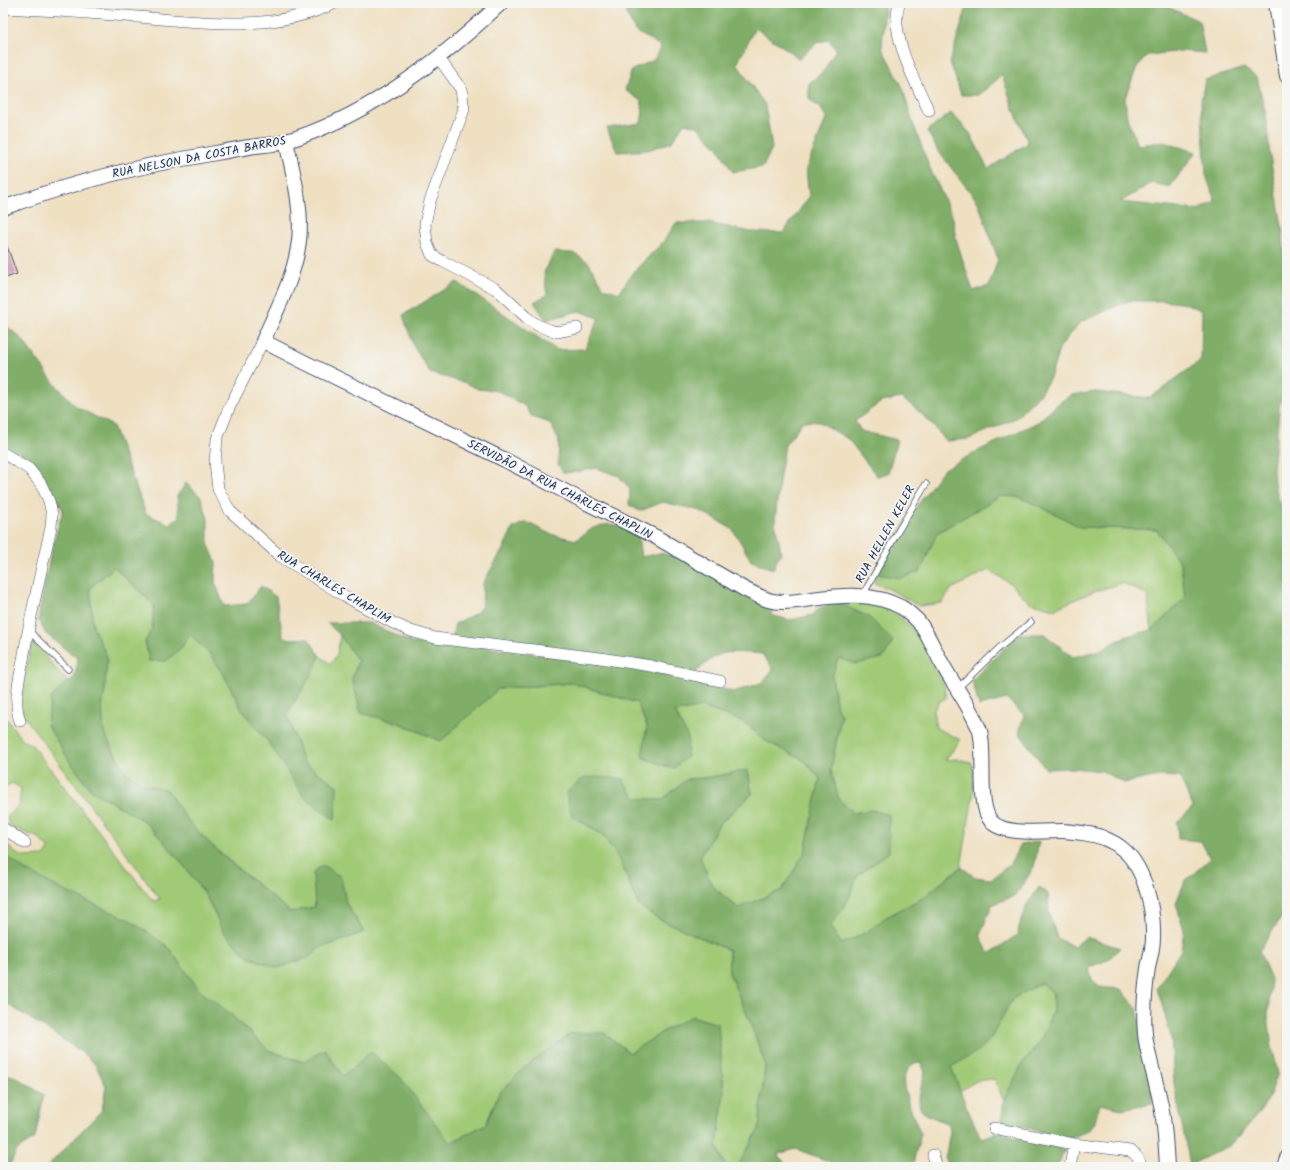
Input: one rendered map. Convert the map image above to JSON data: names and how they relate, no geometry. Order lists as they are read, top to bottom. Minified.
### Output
{"streets":{"street":["RUA NELSON DA COSTA BARROS","SERVIDÃO DA RUA CHARLES CHAPLIN","RUA CHARLES CHAPLIM"],"lane":["RUA HELLEN KELER"]},"crossings":[["RUA NELSON DA COSTA BARROS","RUA CHARLES CHAPLIM"],["SERVIDÃO DA RUA CHARLES CHAPLIN","RUA HELLEN KELER"],["SERVIDÃO DA RUA CHARLES CHAPLIN","RUA CHARLES CHAPLIM"]]}
